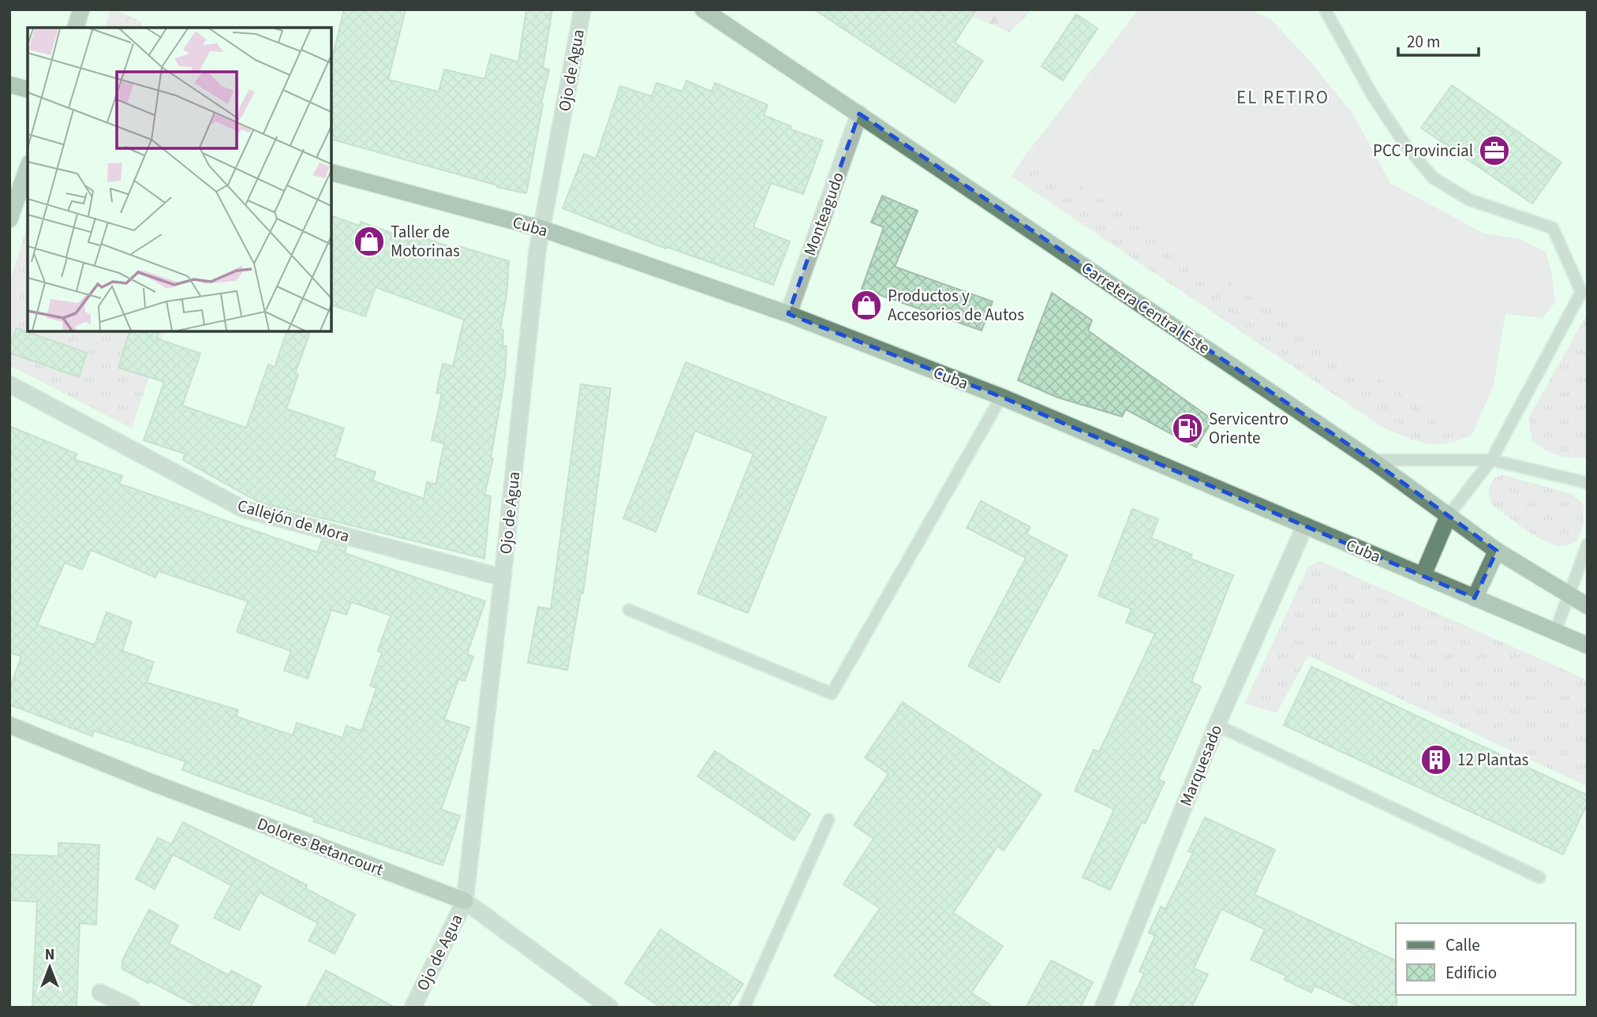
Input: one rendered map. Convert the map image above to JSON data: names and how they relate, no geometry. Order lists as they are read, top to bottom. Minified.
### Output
{"streets":{"main road":["Cuba","Carretera Central Este"],"street":["Ojo de Agua","Monteagudo","Callejón de Mora","Marquesado","Dolores Betancourt"]},"crossings":[["Ojo de Agua","Cuba"],["Ojo de Agua","Callejón de Mora"],["Ojo de Agua","Dolores Betancourt"],["Monteagudo","Cuba"],["Monteagudo","Carretera Central Este"],["Cuba","Marquesado"]],"districts":["EL RETIRO"],"places":{"office":["PCC Provincial"],"shop":["Taller de Motorinas","Productos y Accesorios de Autos"],"fuel station":["Servicentro Oriente"],"building":["12 Plantas"]},"legend":["Calle","Edificio"],"scale_bar":"20 m","north":"top"}
